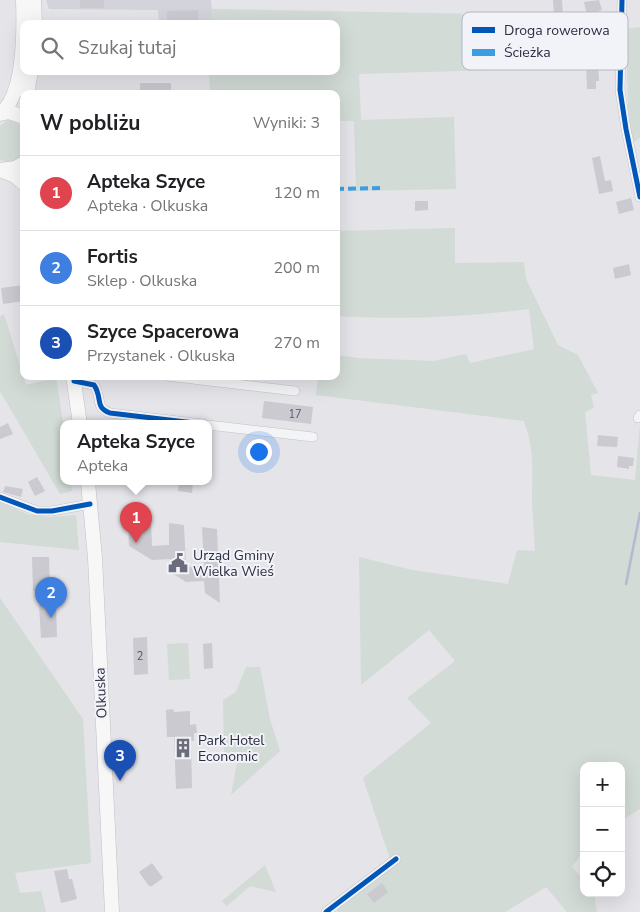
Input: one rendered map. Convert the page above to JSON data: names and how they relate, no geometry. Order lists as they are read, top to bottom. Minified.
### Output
{"streets":{"main road":["Olkuska"]},"places":{"public building":["Urząd Gminy Wielka Wieś"],"building":["Park Hotel Economic"]},"house_numbers":["17","2"],"legend":["Droga rowerowa","Ścieżka"],"page":{"search":"Szukaj tutaj","heading":["W pobliżu","Wyniki: 3"],"list":[{"mark":"1","name":"Apteka Szyce","note":"Apteka · Olkuska","value":"120 m"},{"mark":"2","name":"Fortis","note":"Sklep · Olkuska","value":"200 m"},{"mark":"3","name":"Szyce Spacerowa","note":"Przystanek · Olkuska","value":"270 m"}],"popup":["Apteka Szyce","Apteka"],"pins":["1","2","3"],"map_buttons":["+","−"]}}
